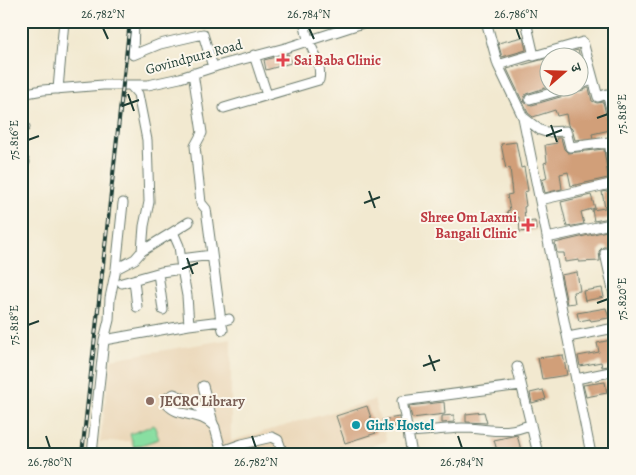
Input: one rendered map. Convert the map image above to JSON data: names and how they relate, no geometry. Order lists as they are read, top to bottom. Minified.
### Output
{"streets":{"street":["Govindpura Road"]},"places":{"health":["Sai Baba Clinic","Shree Om Laxmi Bangali Clinic"],"other":["JECRC Library","Girls Hostel"]},"north":"right","coordinates":["26.782°N","26.784°N","26.786°N","75.818°E","75.816°E","75.820°E","26.780°N"]}
